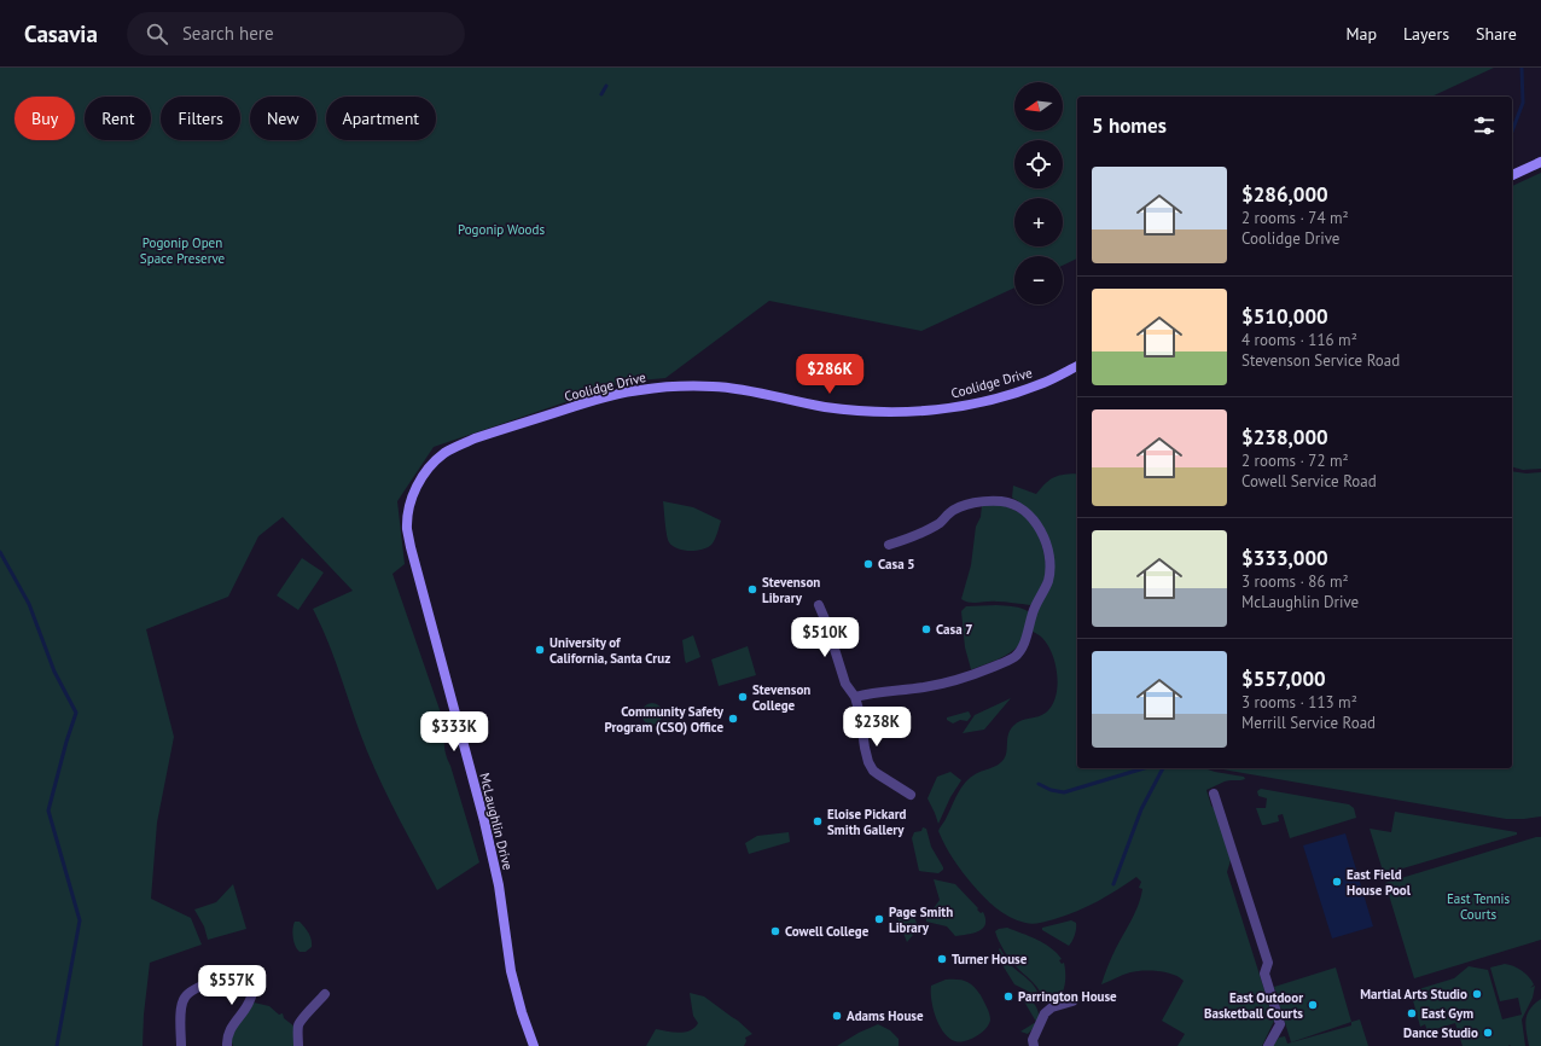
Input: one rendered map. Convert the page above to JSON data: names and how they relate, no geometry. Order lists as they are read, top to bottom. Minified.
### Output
{"streets":{"street":["Coolidge Drive","McLaughlin Drive"]},"crossings":[["Coolidge Drive","McLaughlin Drive"]],"parks":["Pogonip Woods","Pogonip Open Space Preserve","East Tennis Courts"],"places":["Casa 5","Stevenson Library","Casa 7","University of California, Santa Cruz","Stevenson College","Community Safety Program (CSO) Office","Eloise Pickard Smith Gallery","East Field House Pool","Page Smith Library","Cowell College","Turner House","Martial Arts Studio","Parrington House","East Outdoor Basketball Courts","East Gym","Adams House","Dance Studio"],"north":"left","page":{"header":"Casavia","search":"Search here","nav":["Map","Layers","Share"],"map_buttons":["+","−"],"chip":["Buy","Rent","Filters","New","Apartment"],"heading":"5 homes","list":[{"name":"$286,000","note":"2 rooms · 74 m² · Coolidge Drive"},{"name":"$510,000","note":"4 rooms · 116 m² · Stevenson Service Road"},{"name":"$238,000","note":"2 rooms · 72 m² · Cowell Service Road"},{"name":"$333,000","note":"3 rooms · 86 m² · McLaughlin Drive"},{"name":"$557,000","note":"3 rooms · 113 m² · Merrill Service Road"}],"price":["$286K","$510K","$238K","$333K","$557K"]}}
